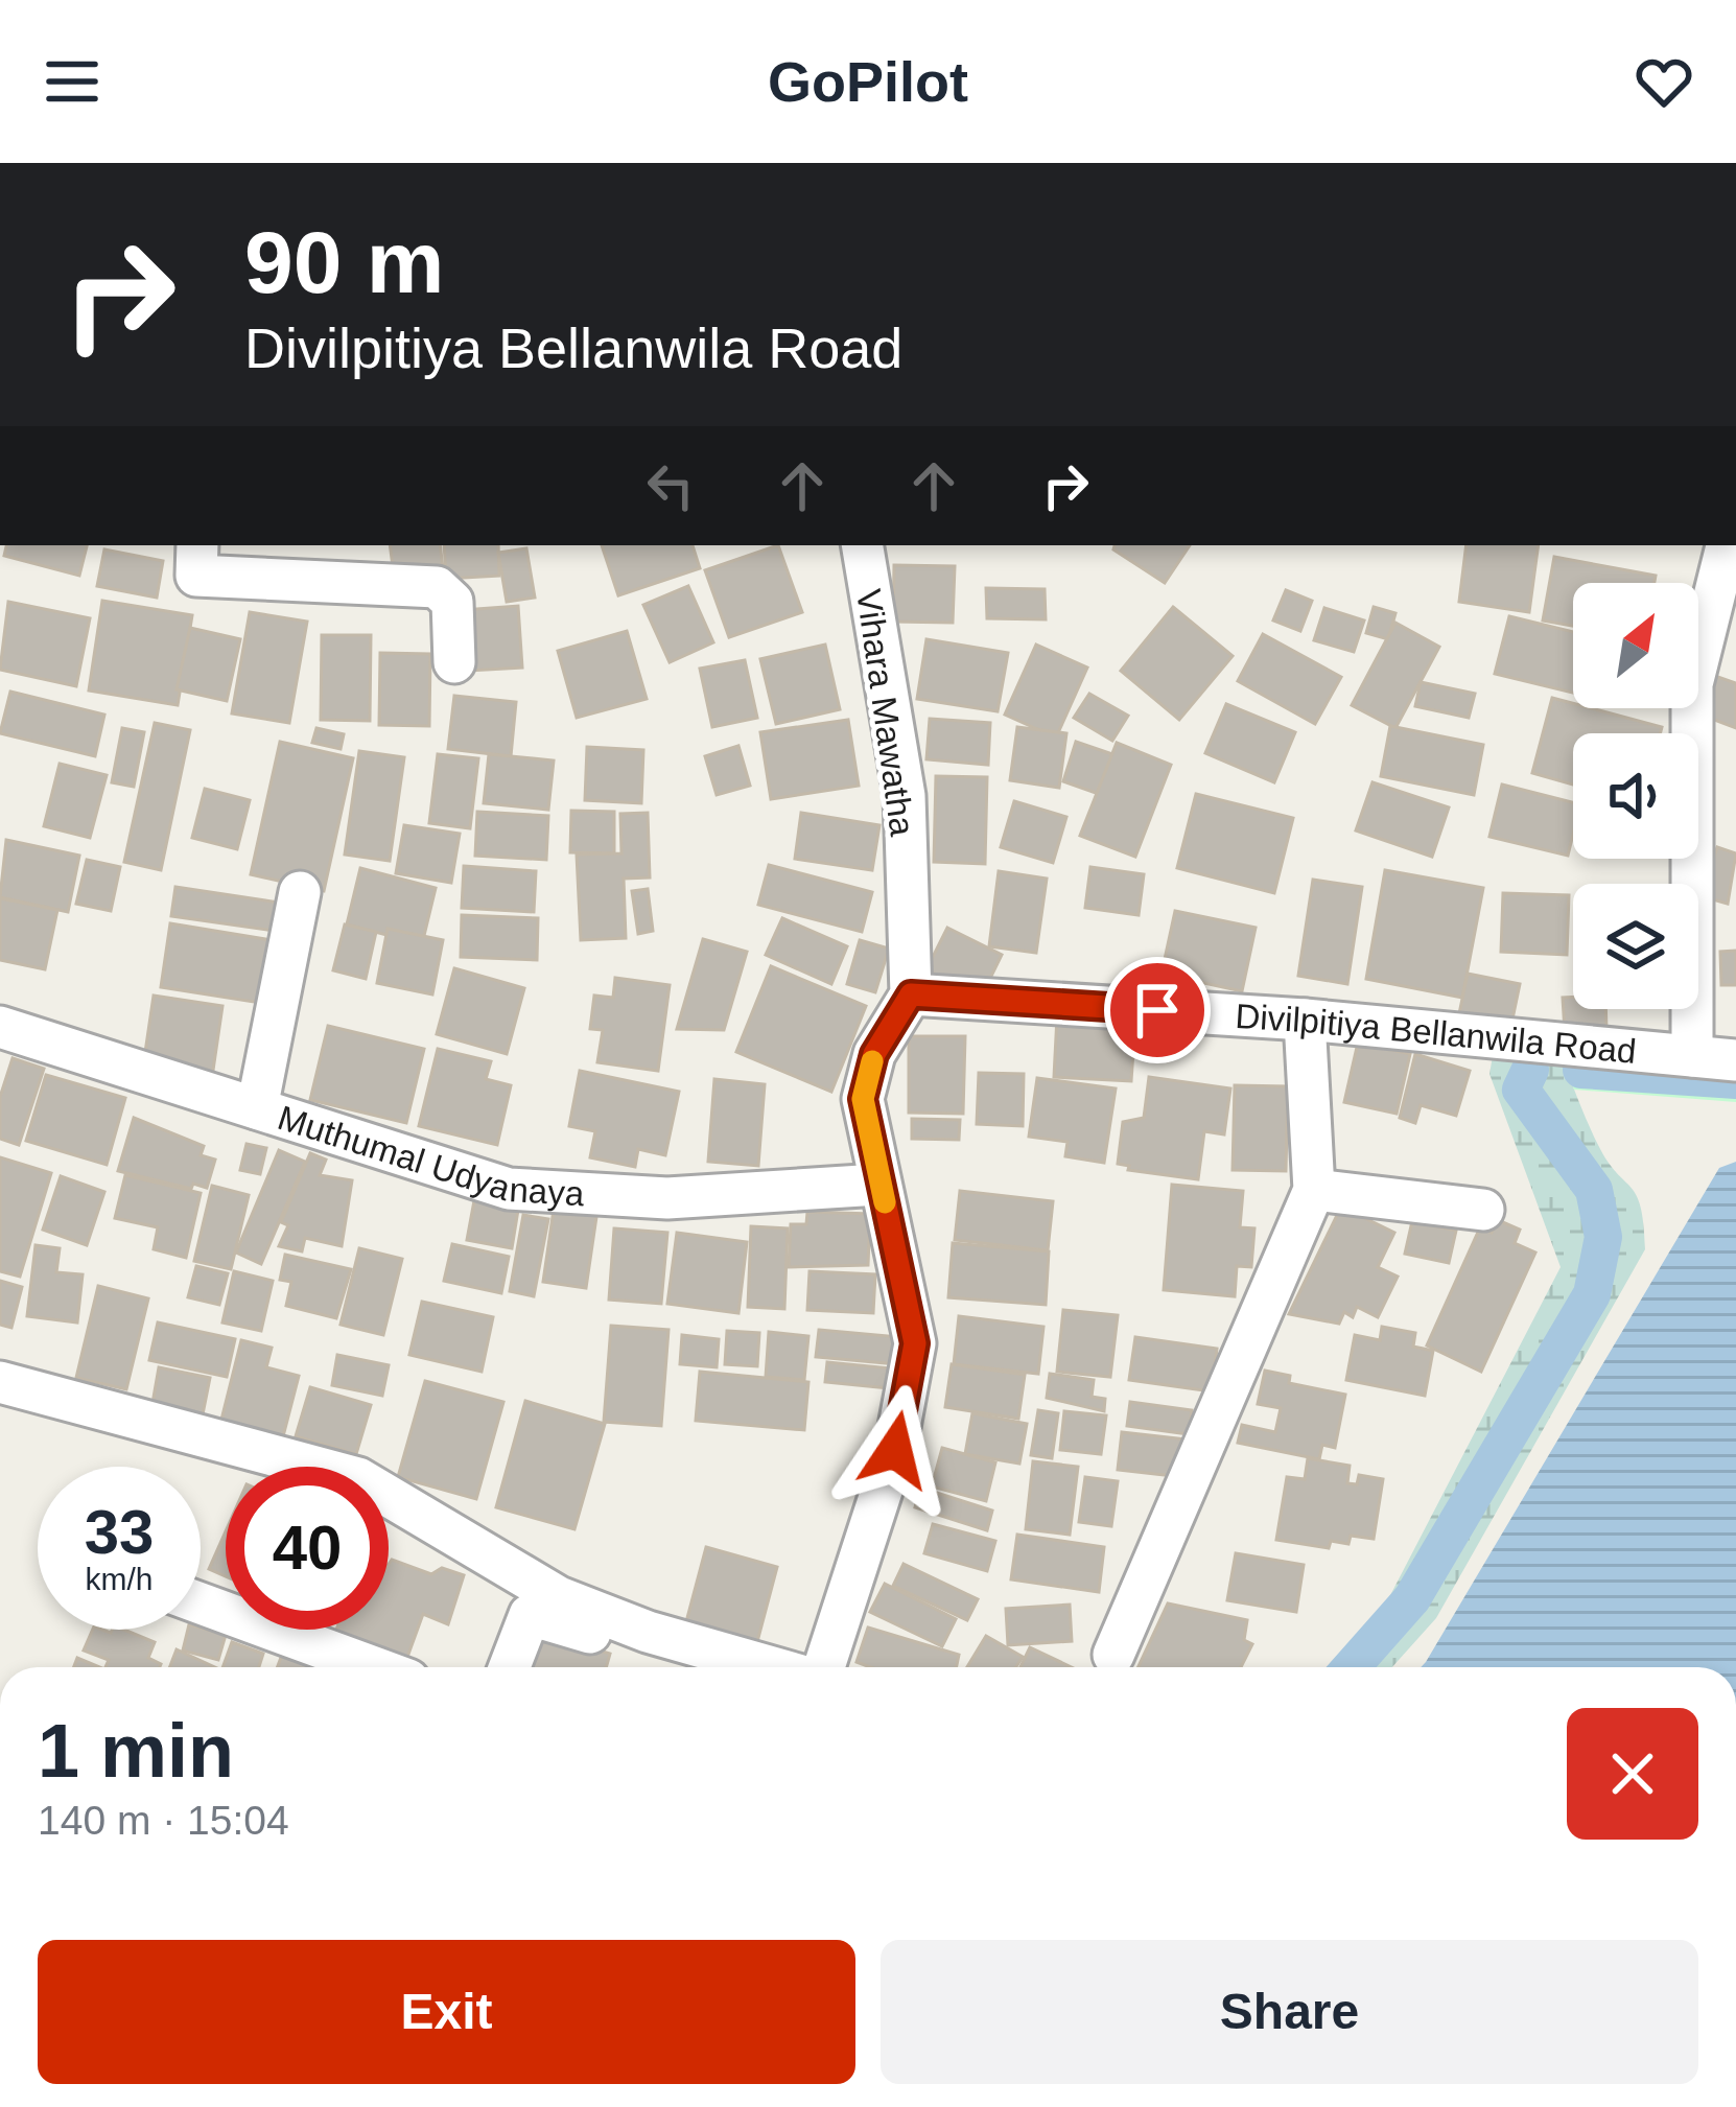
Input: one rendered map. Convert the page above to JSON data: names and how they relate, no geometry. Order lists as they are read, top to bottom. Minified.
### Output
{"streets":{"street":["Vihara Mawatha","Divilpitiya Bellanwila Road","Muthumal Udyanaya"]},"crossings":[["Vihara Mawatha","Divilpitiya Bellanwila Road"]],"north":"top right","page":{"header":"GoPilot","turn":["90 m","Divilpitiya Bellanwila Road"],"speed":"33 km/h","limit":"40","heading":["1 min","140 m · 15:04"],"buttons":["Exit","Share"]}}
